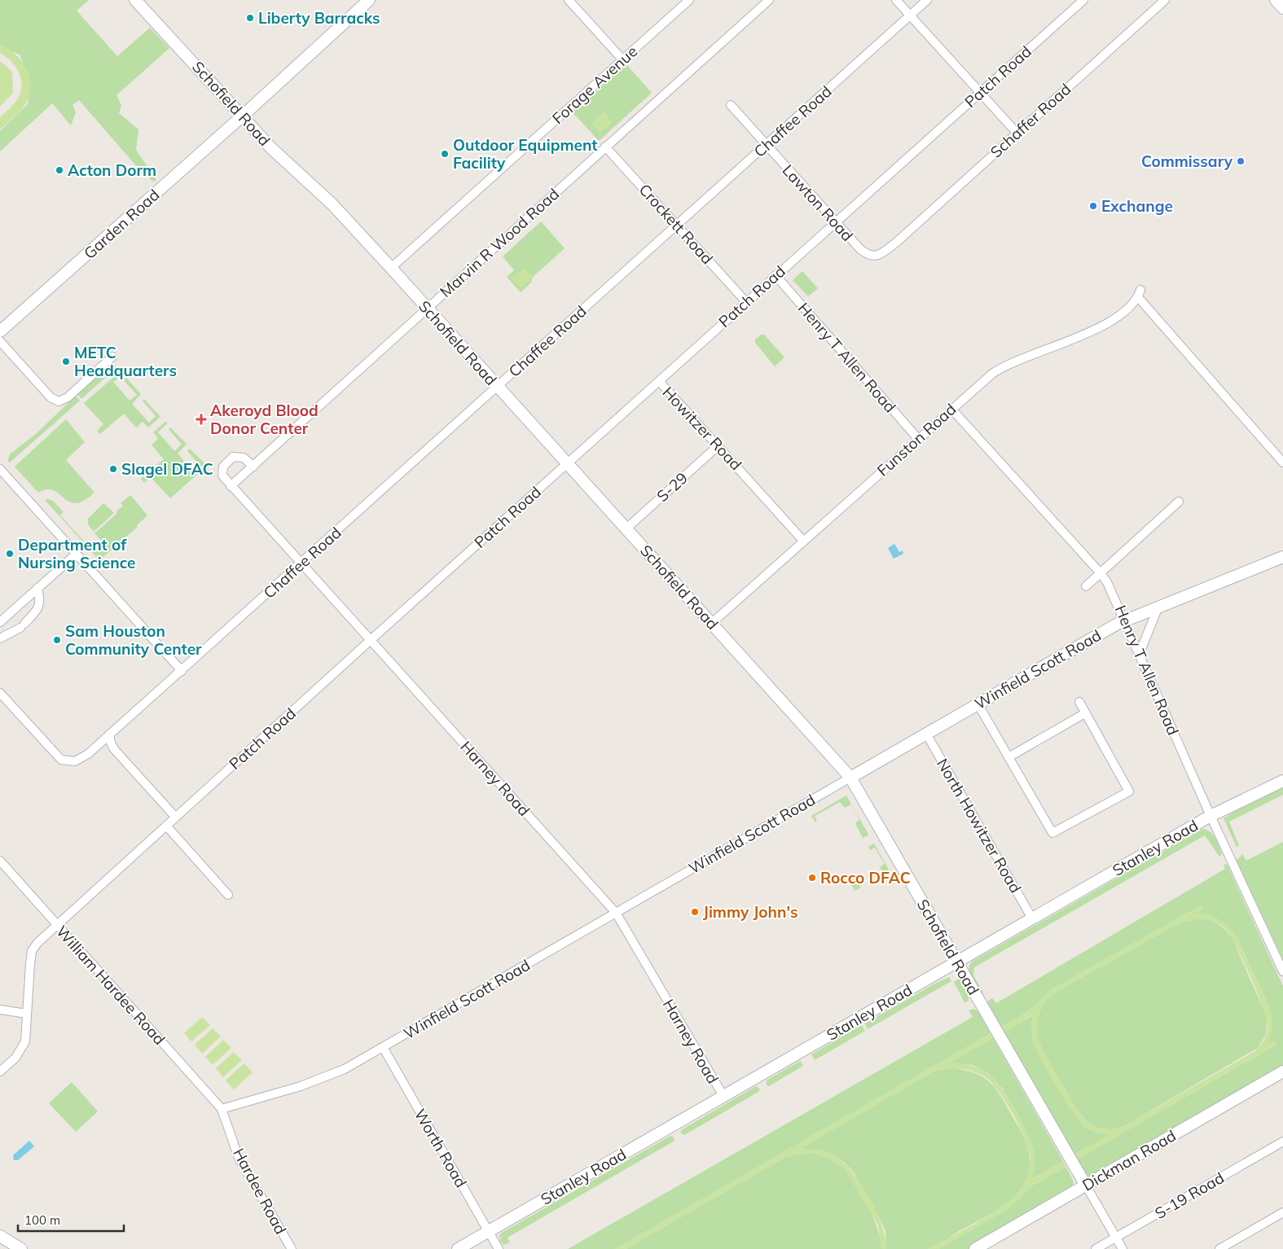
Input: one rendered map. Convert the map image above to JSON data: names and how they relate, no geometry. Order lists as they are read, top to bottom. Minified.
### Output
{"streets":{"street":["Patch Road","Forage Avenue","Schofield Road","Schaffer Road","Chaffee Road","Lawton Road","Garden Road","Crockett Road","Marvin R Wood Road","Henry T Allen Road","Howitzer Road","Funston Road","S-29","Winfield Scott Road","Harney Road","North Howitzer Road","Stanley Road","William Hardee Road","Worth Road","Dickman Road","Hardee Road","S-19 Road"]},"crossings":[["Patch Road","Schofield Road"],["Patch Road","Lawton Road"],["Patch Road","Crockett Road"],["Patch Road","Henry T Allen Road"],["Patch Road","Howitzer Road"],["Patch Road","Harney Road"],["Patch Road","William Hardee Road"],["Forage Avenue","Schofield Road"],["Schofield Road","Chaffee Road"],["Schofield Road","Garden Road"],["Schofield Road","Marvin R Wood Road"],["Schofield Road","Funston Road"],["Schofield Road","S-29"],["Schofield Road","Winfield Scott Road"],["Schofield Road","Stanley Road"],["Schofield Road","Dickman Road"],["Schofield Road","S-19 Road"],["Schaffer Road","Lawton Road"],["Chaffee Road","Lawton Road"],["Chaffee Road","Crockett Road"],["Chaffee Road","Harney Road"],["Crockett Road","Marvin R Wood Road"],["Marvin R Wood Road","Harney Road"],["Henry T Allen Road","Funston Road"],["Henry T Allen Road","Winfield Scott Road"],["Henry T Allen Road","Stanley Road"],["Howitzer Road","Funston Road"],["Howitzer Road","S-29"],["Winfield Scott Road","Harney Road"],["Winfield Scott Road","North Howitzer Road"],["Winfield Scott Road","William Hardee Road"],["Winfield Scott Road","Worth Road"],["Winfield Scott Road","Hardee Road"],["Harney Road","Stanley Road"],["North Howitzer Road","Stanley Road"],["Stanley Road","Worth Road"],["William Hardee Road","Hardee Road"]],"places":{"other":["Liberty Barracks","Outdoor Equipment Facility","Commissary","Acton Dorm","Exchange","METC Headquarters","Slagel DFAC","Department of Nursing Science","Sam Houston Community Center","Rocco DFAC","Jimmy John's"],"health":["Akeroyd Blood Donor Center"]},"scale_bar":"100 m"}
